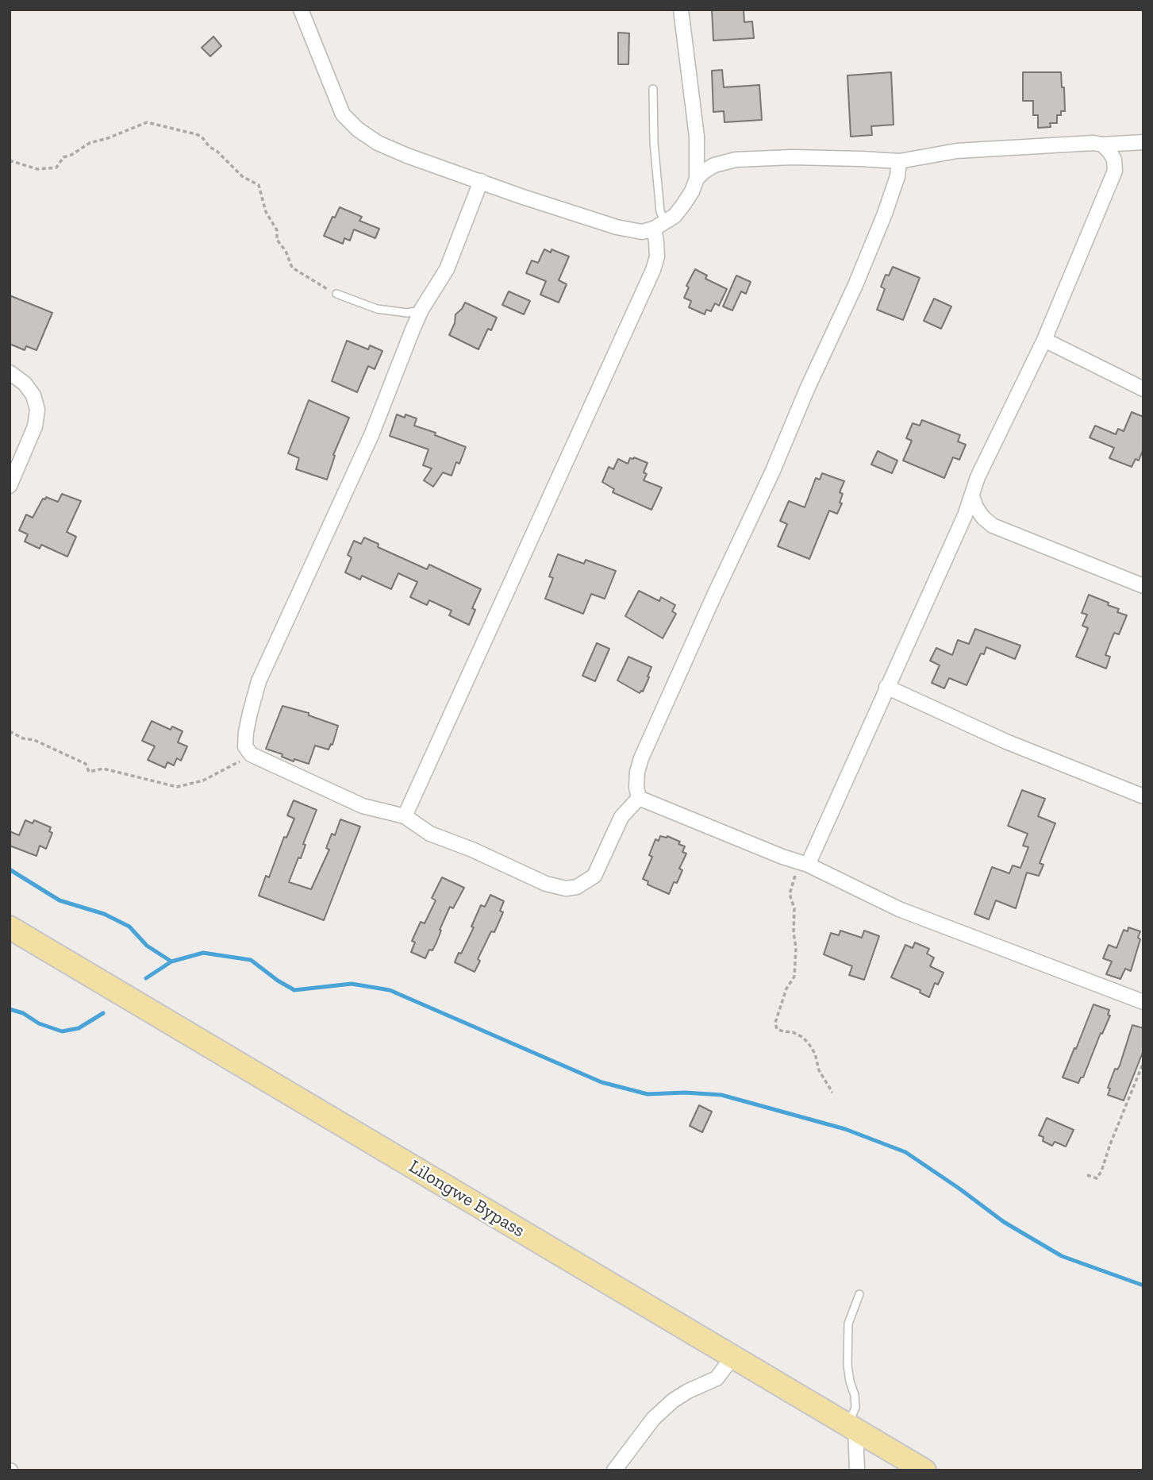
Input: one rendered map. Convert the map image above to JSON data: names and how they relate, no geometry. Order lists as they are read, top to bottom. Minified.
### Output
{"streets":{"main road":["Lilongwe Bypass"]}}
